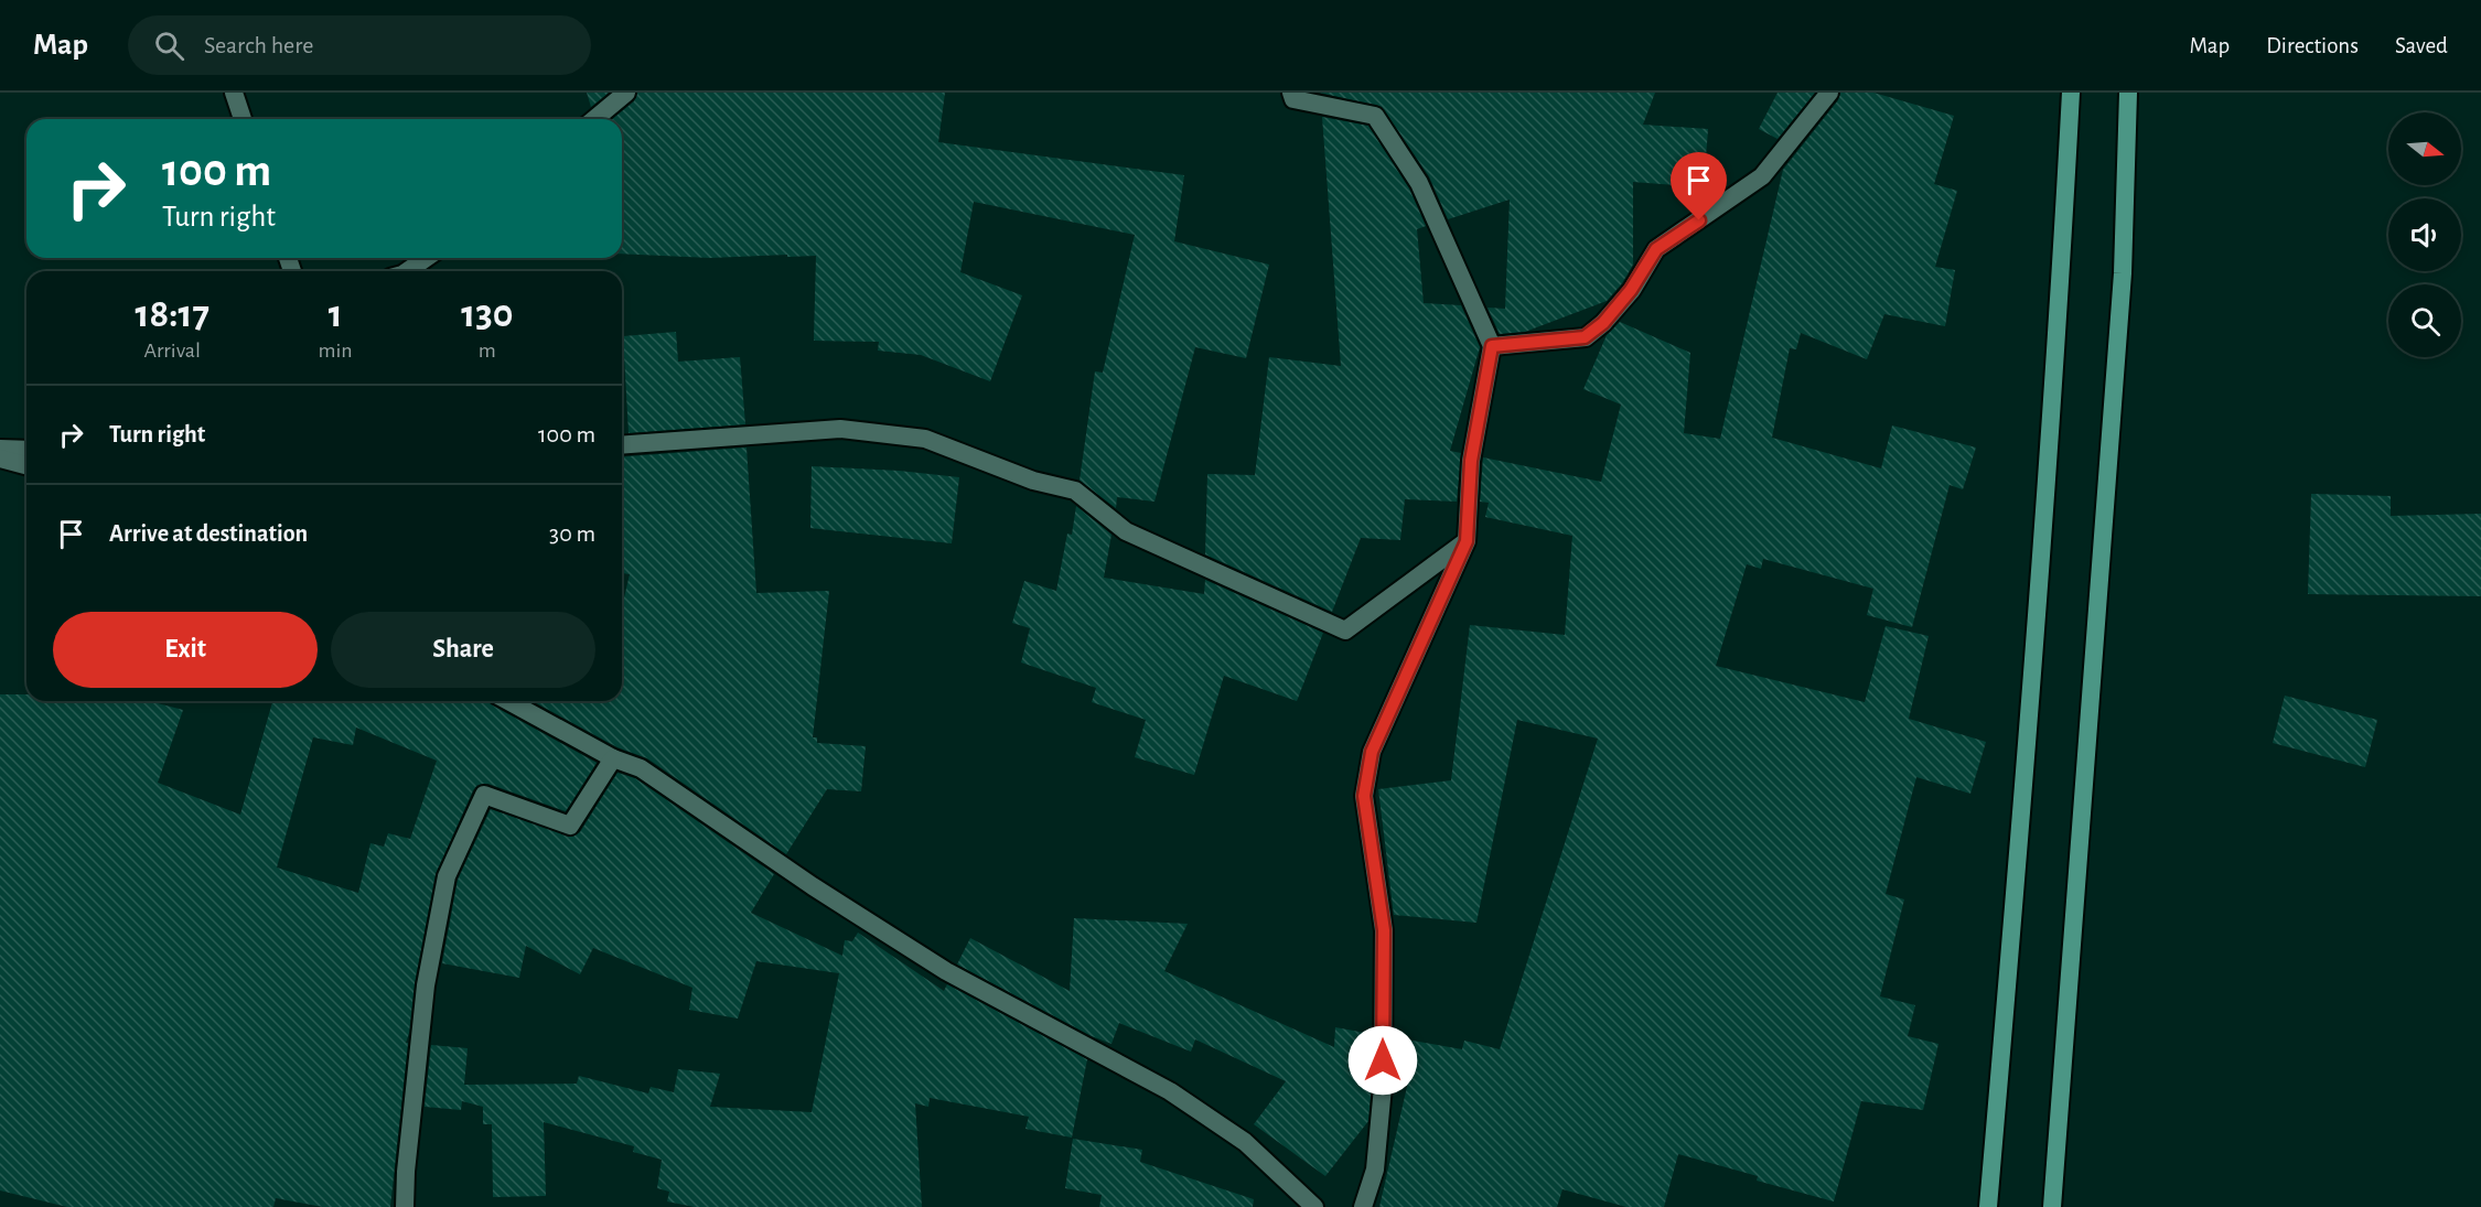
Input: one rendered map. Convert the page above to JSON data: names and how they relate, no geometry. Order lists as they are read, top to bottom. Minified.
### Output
{"north":"right","page":{"header":"Map","search":"Search here","nav":["Map","Directions","Saved"],"turn":["100 m","Turn right"],"eta":["18:17","Arrival","1","min","130","m"],"list":[{"name":"Turn right","value":"100 m"},{"name":"Arrive at destination","value":"30 m"}],"buttons":["Exit","Share"]}}
